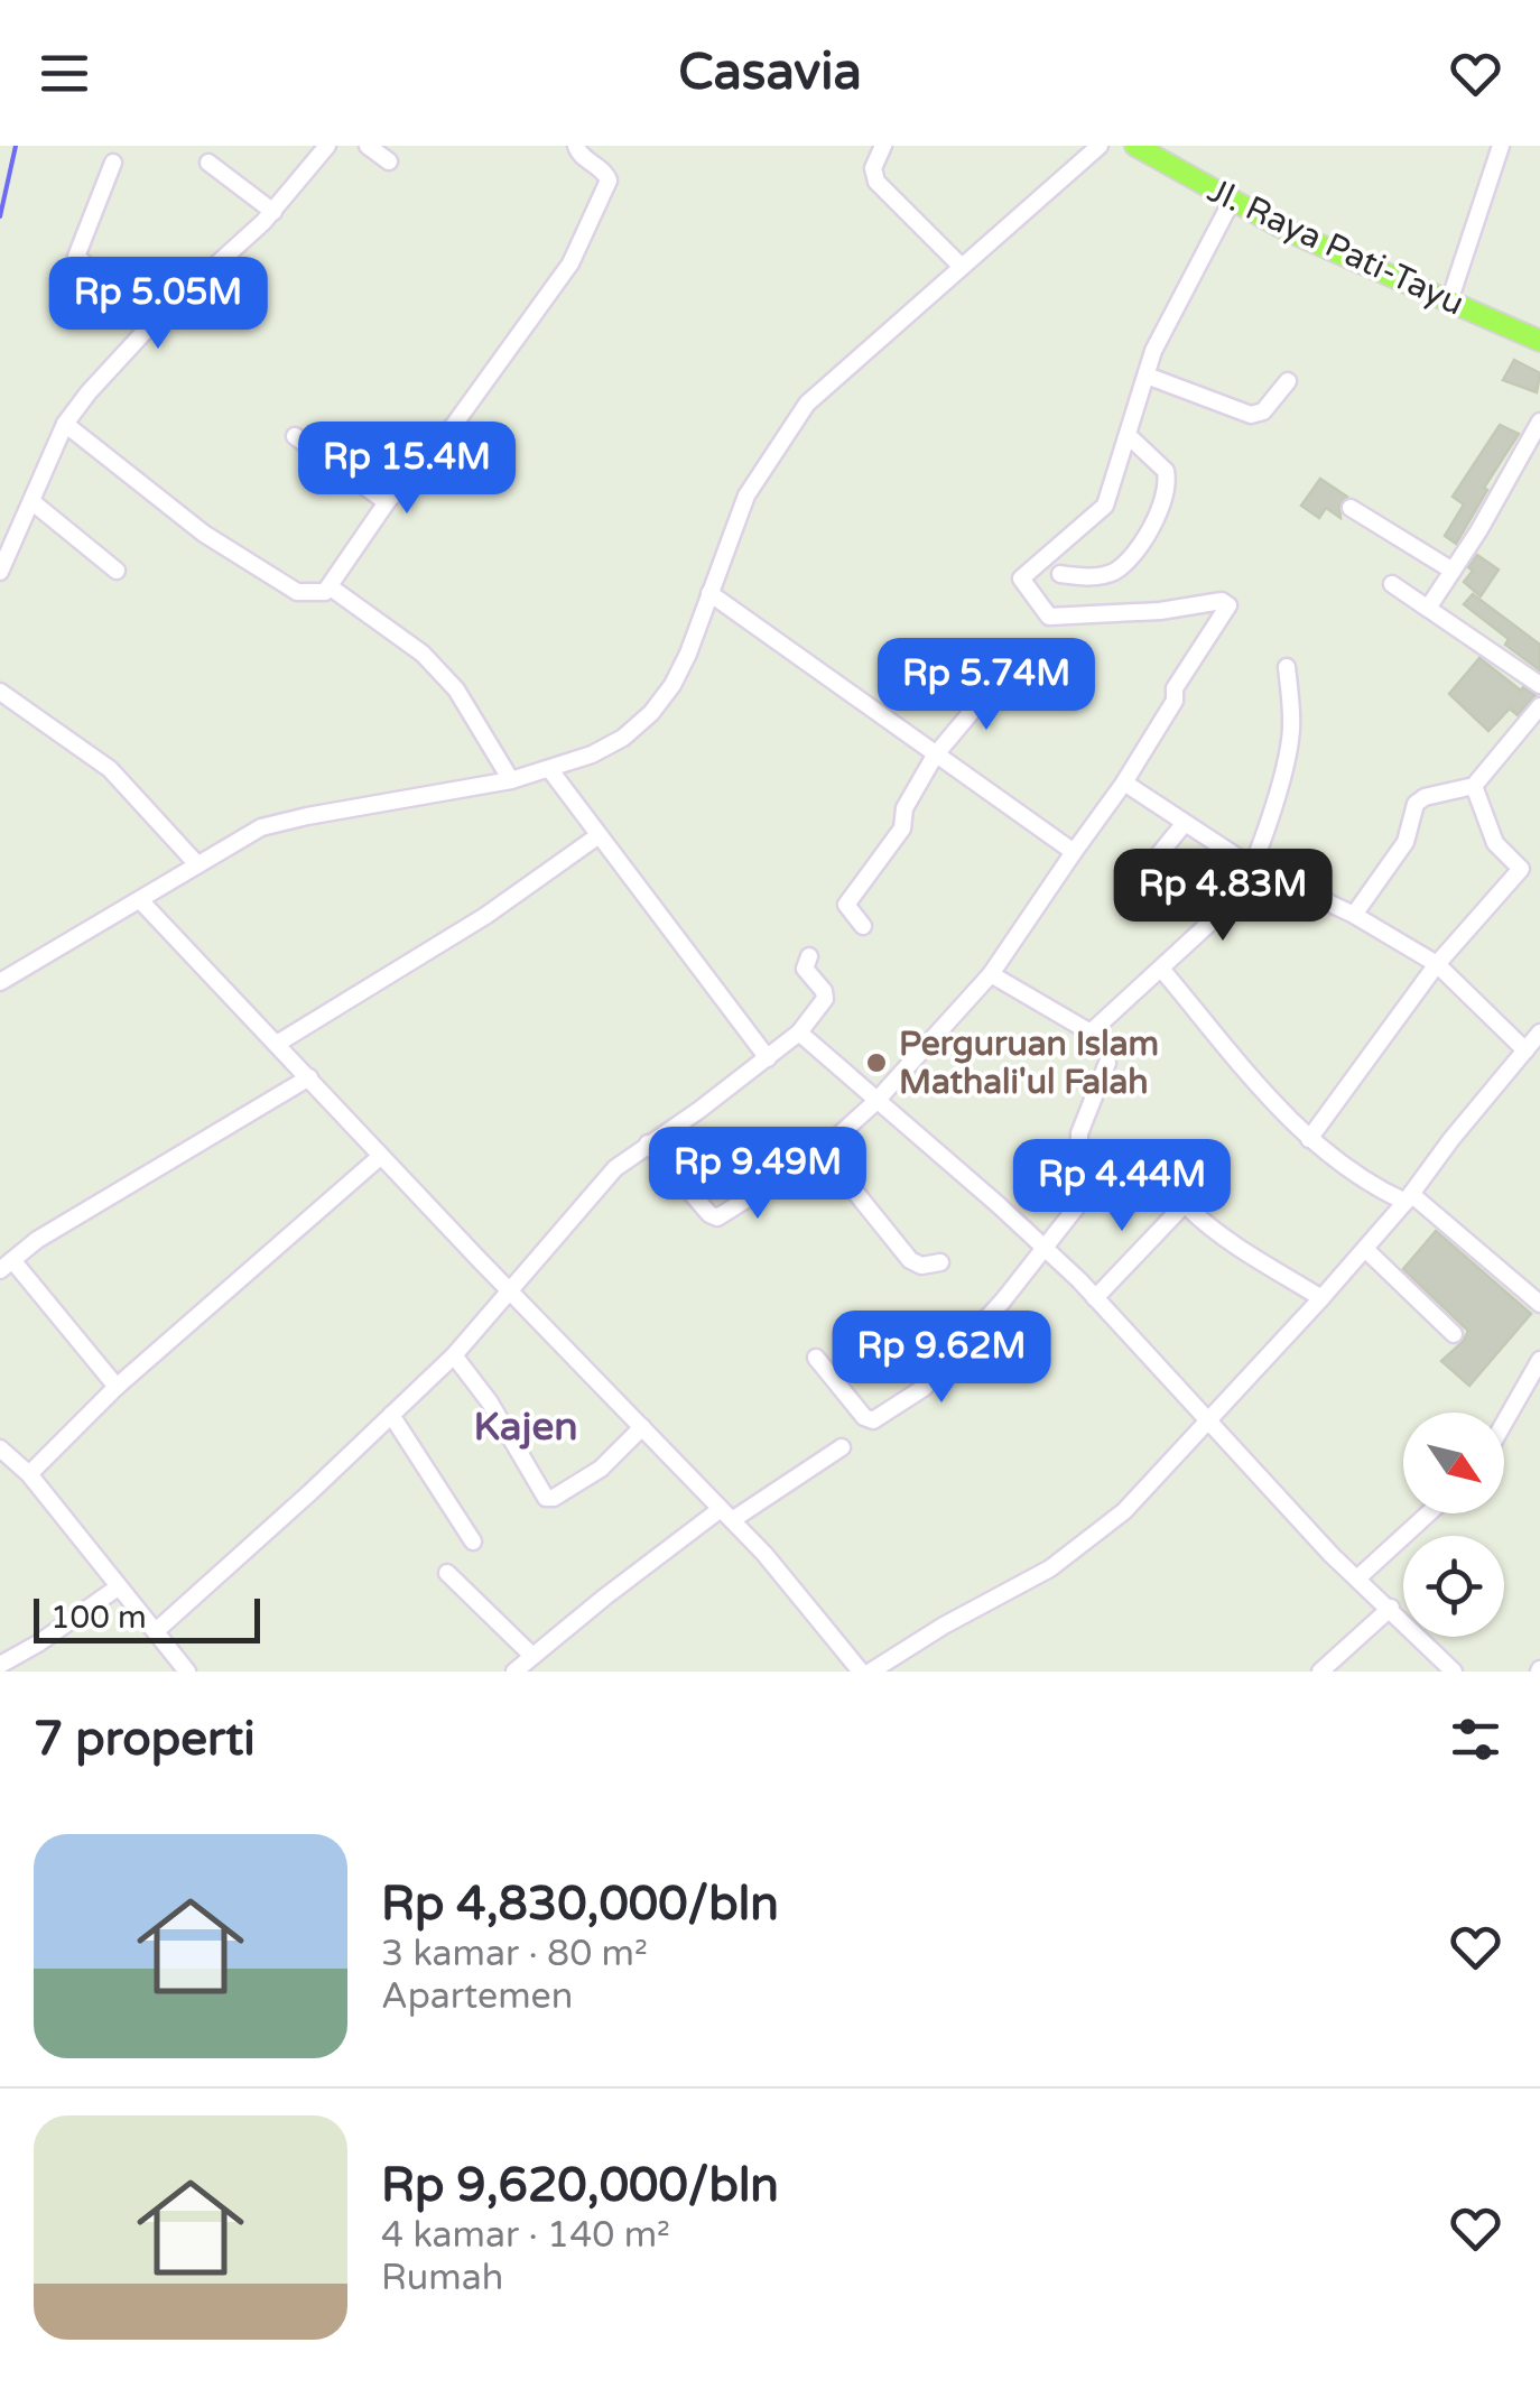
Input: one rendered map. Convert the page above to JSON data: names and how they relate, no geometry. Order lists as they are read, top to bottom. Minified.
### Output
{"streets":{"main road":["Jl. Raya Pati-Tayu"]},"districts":["Kajen"],"places":["Perguruan Islam Mathali'ul Falah"],"scale_bar":"100 m","north":"bottom right","page":{"header":"Casavia","price":["Rp 5.05M","Rp 15.4M","Rp 5.74M","Rp 4.83M","Rp 9.49M","Rp 4.44M","Rp 9.62M"],"scale":"100 m","heading":"7 properti","list":[{"name":"Rp 4,830,000/bln","note":"3 kamar · 80 m² · Apartemen"},{"name":"Rp 9,620,000/bln","note":"4 kamar · 140 m² · Rumah"}]}}
